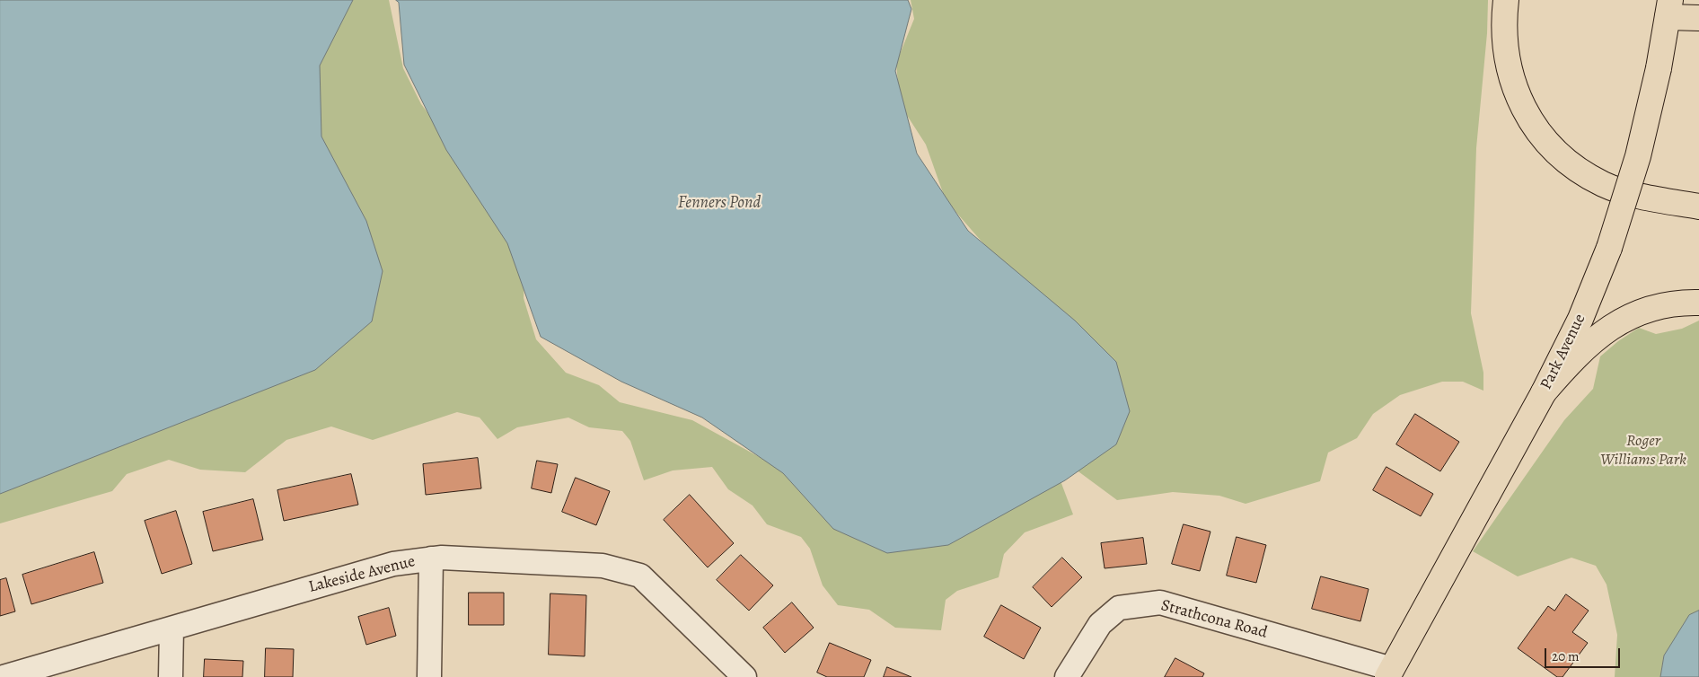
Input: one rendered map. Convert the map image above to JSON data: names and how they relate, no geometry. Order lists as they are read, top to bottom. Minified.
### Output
{"streets":{"main road":["Park Avenue"],"street":["Lakeside Avenue","Strathcona Road"]},"crossings":[["Park Avenue","Strathcona Road"]],"water":["Fenners Pond"],"parks":["Roger Williams Park"],"scale_bar":"20 m"}
